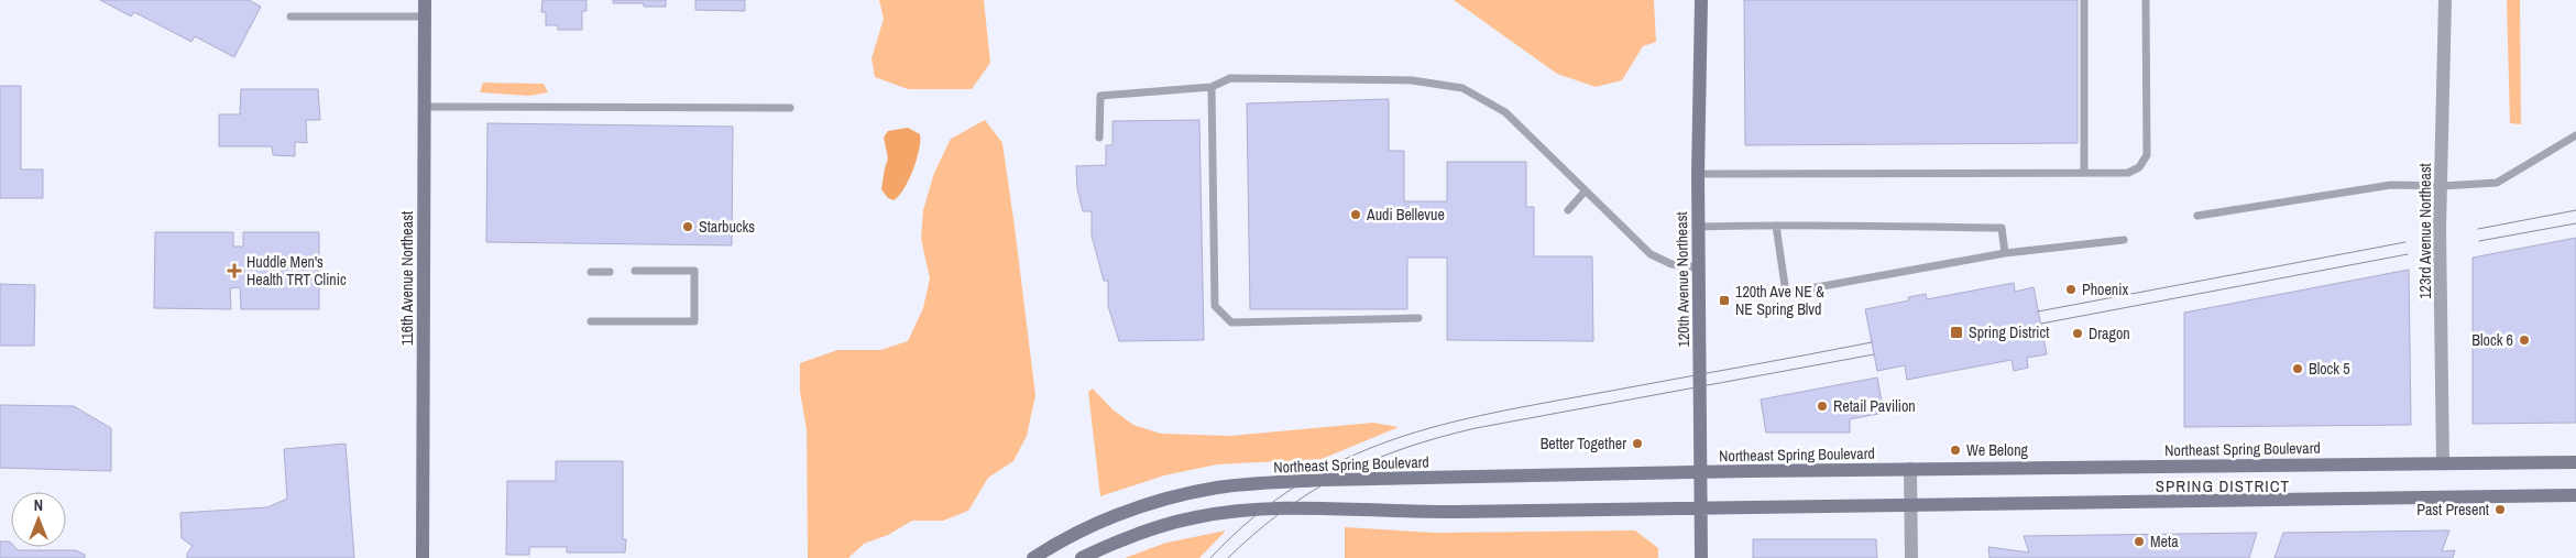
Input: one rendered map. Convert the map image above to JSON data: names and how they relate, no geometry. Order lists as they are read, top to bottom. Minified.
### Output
{"streets":{"street":["123rd Avenue Northeast","116th Avenue Northeast","120th Avenue Northeast","Northeast Spring Boulevard"]},"crossings":[["123rd Avenue Northeast","Northeast Spring Boulevard"],["120th Avenue Northeast","Northeast Spring Boulevard"]],"districts":["SPRING DISTRICT"],"places":{"other":["Audi Bellevue","Starbucks","Phoenix","Dragon","Block 6","Block 5","Retail Pavilion","Better Together","We Belong","Past Present","Meta"],"health":["Huddle Men's Health TRT Clinic"],"transit":["120th Ave NE & NE Spring Blvd","Spring District"]},"north":"top"}
